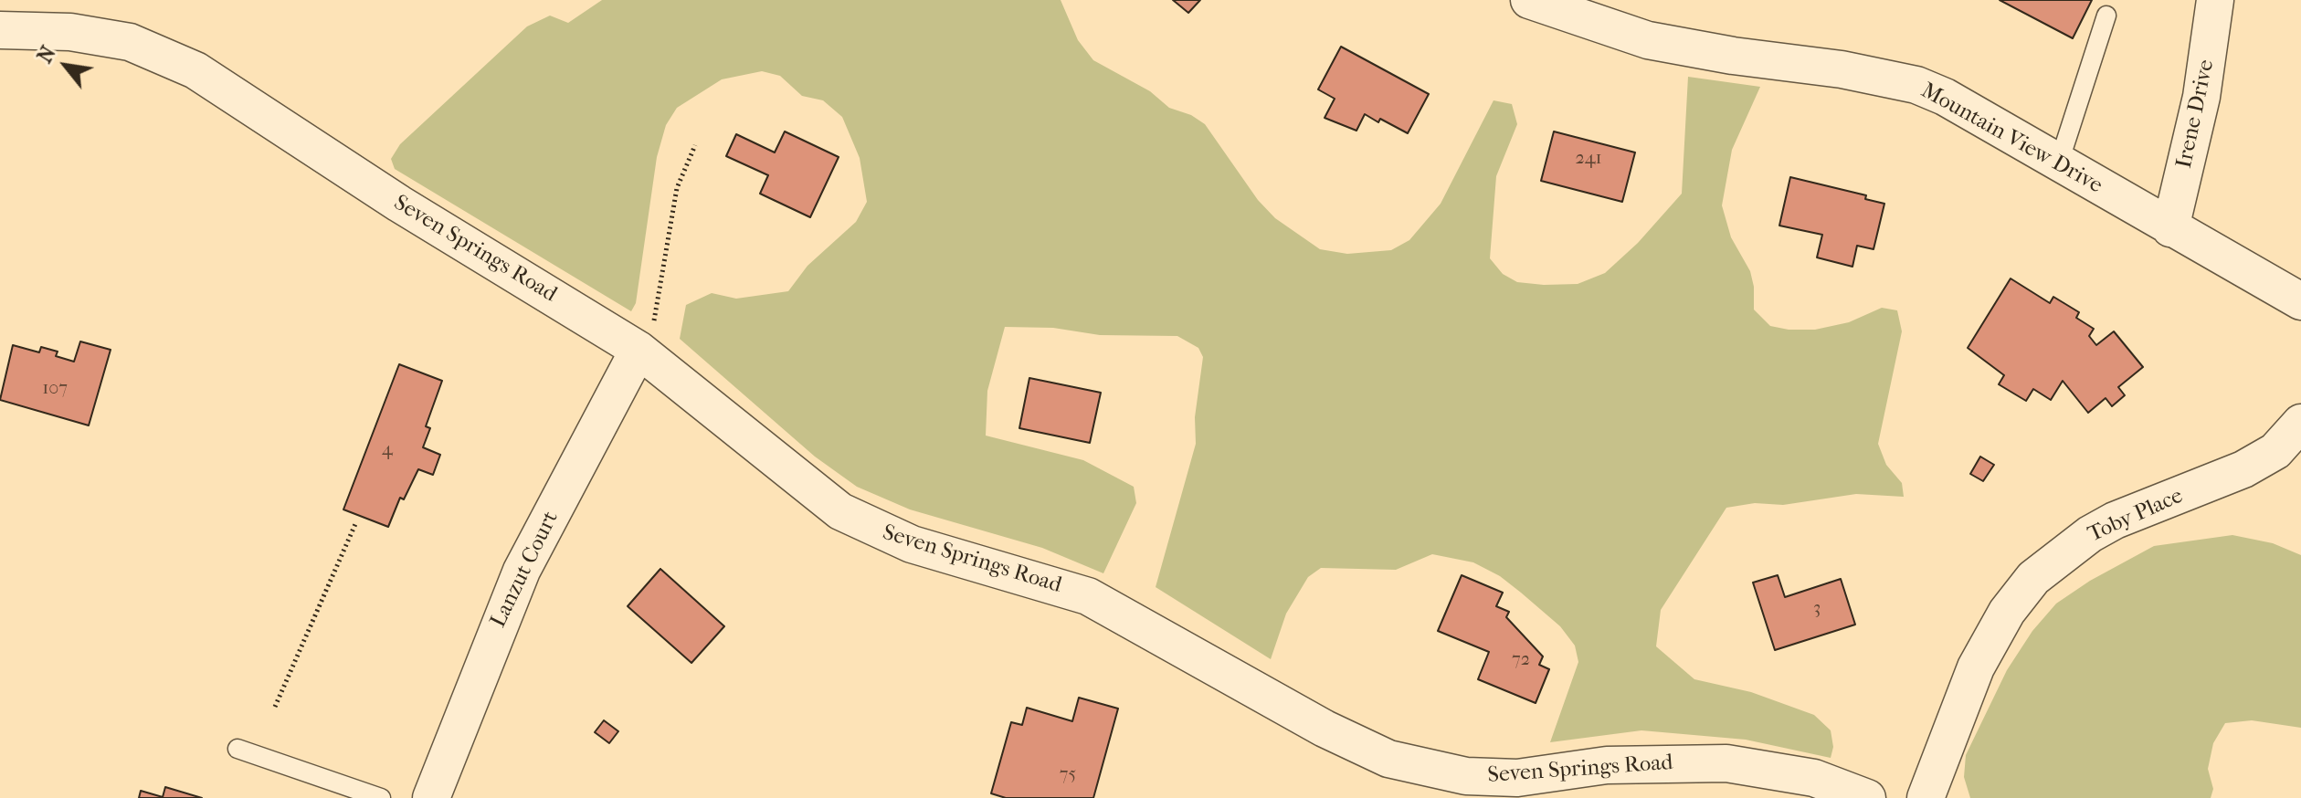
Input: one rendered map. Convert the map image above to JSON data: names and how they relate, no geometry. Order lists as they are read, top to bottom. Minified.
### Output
{"streets":{"street":["Irene Drive","Mountain View Drive","Seven Springs Road","Toby Place","Lanzut Court"]},"crossings":[["Irene Drive","Mountain View Drive"],["Seven Springs Road","Lanzut Court"]],"house_numbers":["241","107","4","3","72","75"],"north":"top left"}
